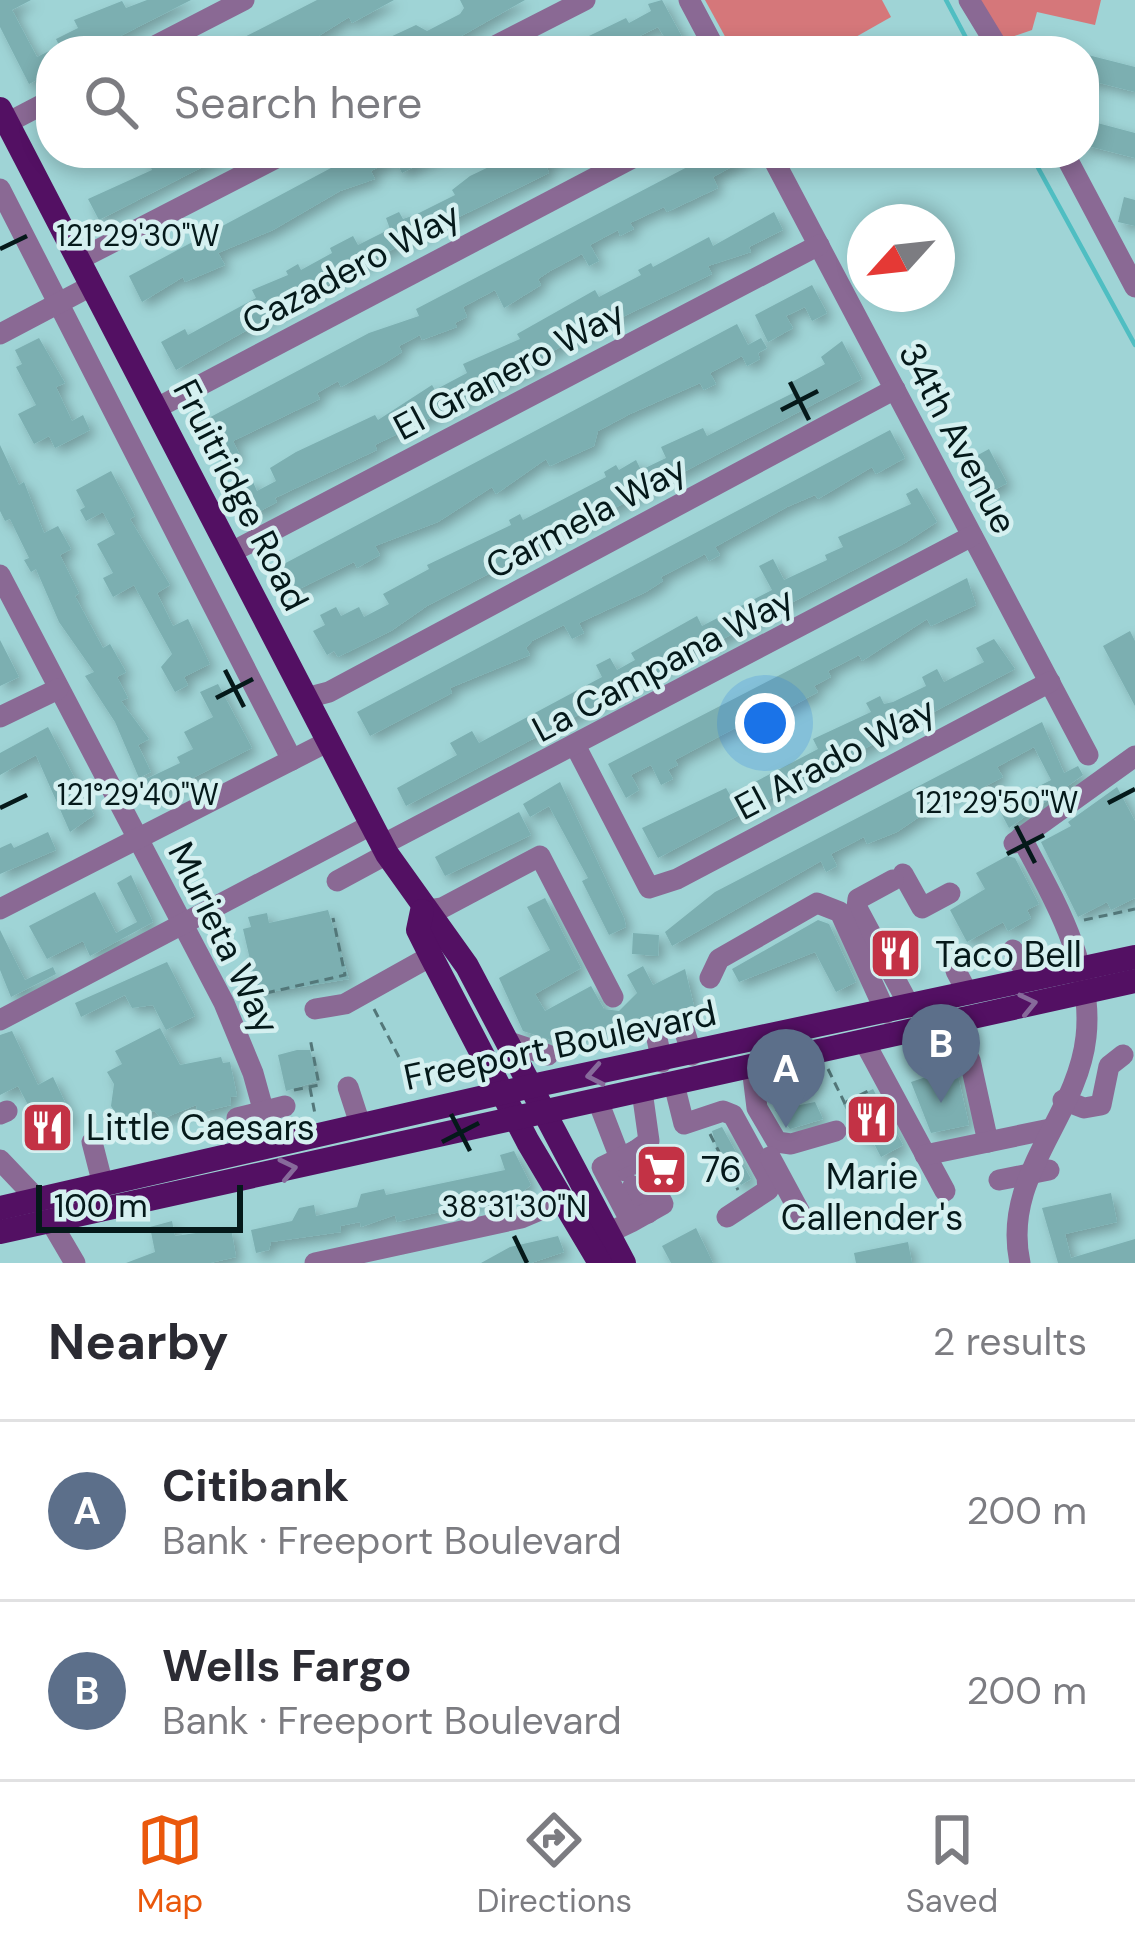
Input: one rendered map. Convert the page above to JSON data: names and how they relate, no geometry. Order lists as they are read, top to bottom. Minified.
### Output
{"streets":{"main road":["Fruitridge Road","Freeport Boulevard"],"street":["Cazadero Way","El Granero Way","34th Avenue","Carmela Way","La Campana Way","El Arado Way","Murieta Way"]},"crossings":[["Cazadero Way","Fruitridge Road"],["El Granero Way","34th Avenue"],["El Granero Way","Fruitridge Road"],["34th Avenue","Carmela Way"],["34th Avenue","La Campana Way"],["34th Avenue","El Arado Way"],["Fruitridge Road","Carmela Way"],["Fruitridge Road","La Campana Way"],["Fruitridge Road","Freeport Boulevard"],["La Campana Way","El Arado Way"],["Murieta Way","Freeport Boulevard"]],"places":{"restaurant":["Taco Bell","Marie Callender's","Little Caesars"],"supermarket":["76"]},"scale_bar":"100 m","north":"bottom left","page":{"search":"Search here","pins":["B","A"],"scale":"100 m","heading":["Nearby","2 results"],"list":[{"mark":"A","name":"Citibank","note":"Bank · Freeport Boulevard","value":"200 m"},{"mark":"B","name":"Wells Fargo","note":"Bank · Freeport Boulevard","value":"200 m"}],"nav":["Map","Directions","Saved"]},"coordinates":["121°29'30\"W","121°29'40\"W","121°29'50\"W","38°31'30\"N"]}
